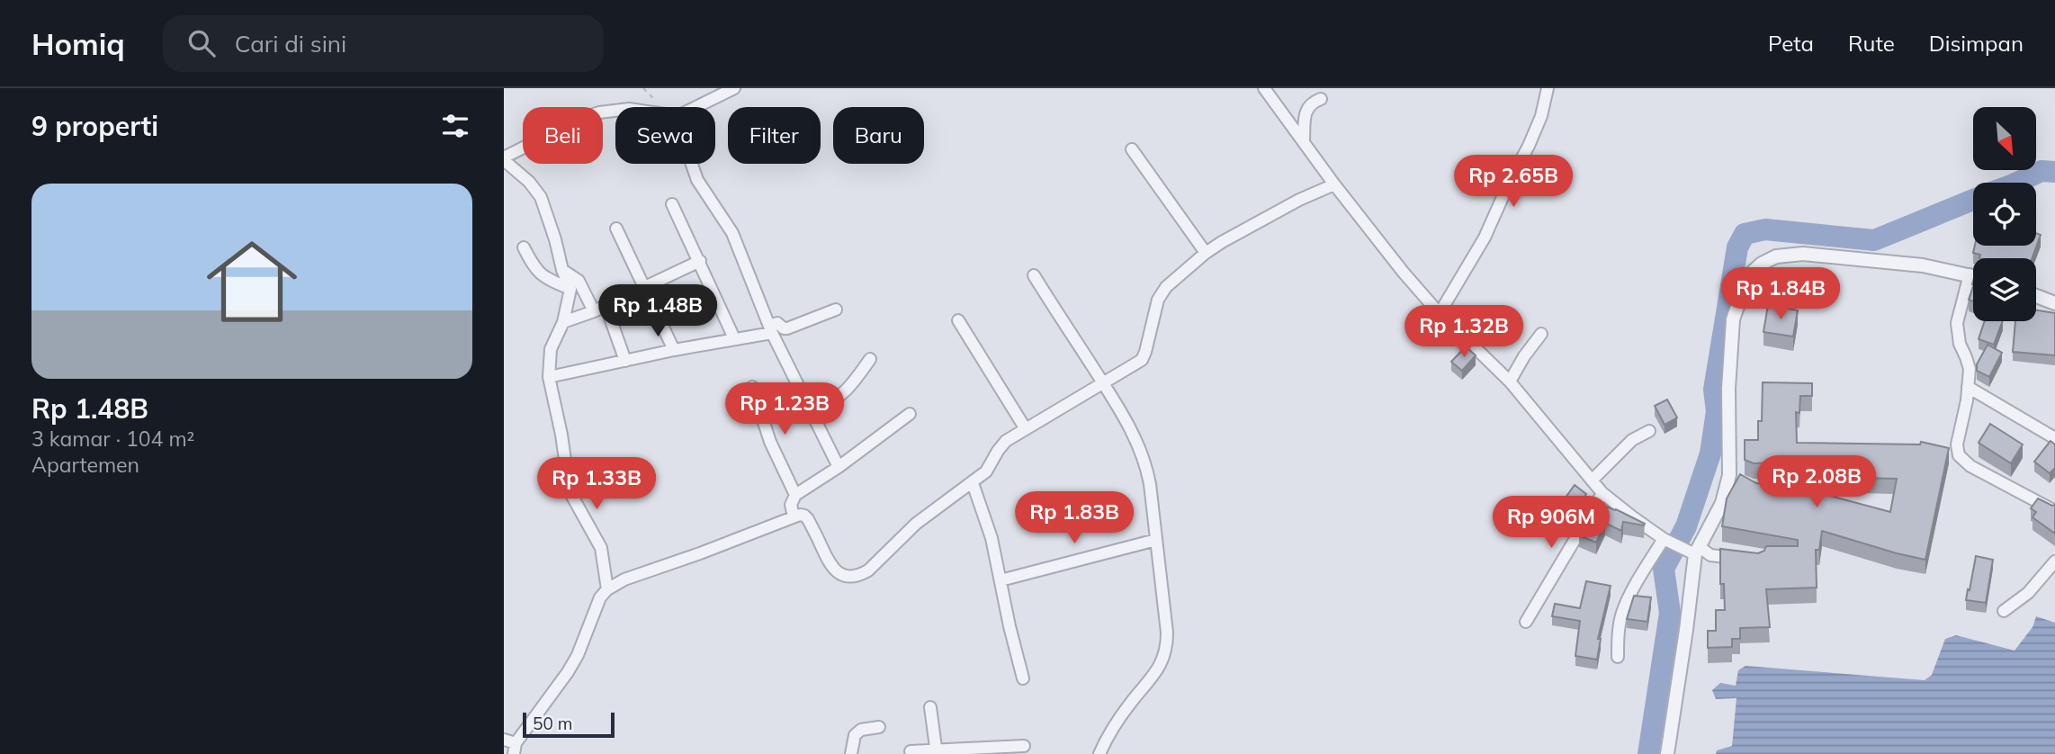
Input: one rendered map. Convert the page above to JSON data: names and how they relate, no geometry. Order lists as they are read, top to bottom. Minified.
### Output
{"scale_bar":"50 m","north":"bottom right","page":{"header":"Homiq","search":"Cari di sini","nav":["Peta","Rute","Disimpan"],"heading":"9 properti","chip":["Beli","Sewa","Filter","Baru"],"price":["Rp 2.65B","Rp 1.84B","Rp 1.48B","Rp 1.32B","Rp 1.23B","Rp 2.08B","Rp 1.33B","Rp 1.83B","Rp 906M"],"list":[{"name":"Rp 1.48B","note":"3 kamar · 104 m² · Apartemen"}],"scale":"50 m"}}
